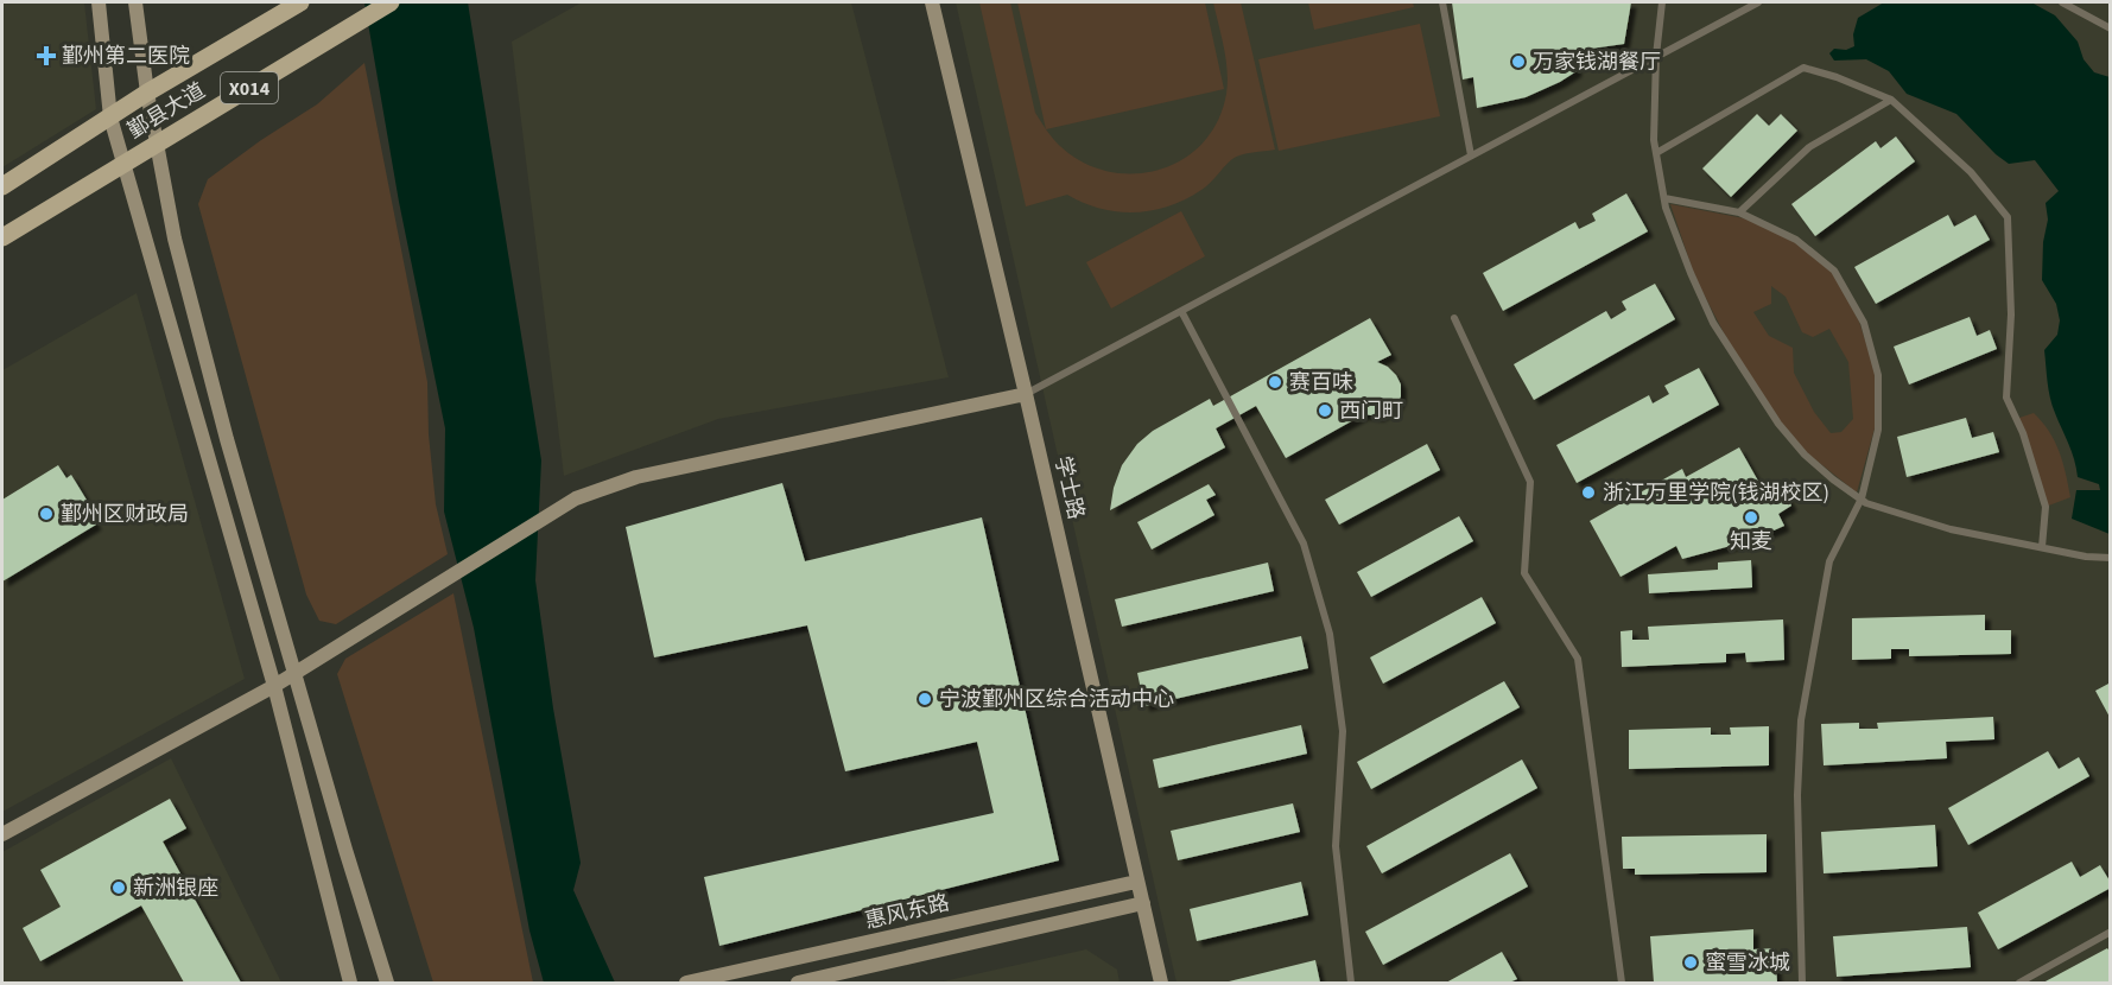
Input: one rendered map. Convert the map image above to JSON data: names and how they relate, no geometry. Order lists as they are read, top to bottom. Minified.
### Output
{"streets":{"main road":["X014","鄞县大道"],"street":["学士路","惠风东路"]},"crossings":[["学士路","惠风东路"]],"places":{"health":["鄞州第二医院"],"other":["万家钱湖餐厅","赛百味","西门町","浙江万里学院(钱湖校区)","鄞州区财政局","知麦","宁波鄞州区综合活动中心","新洲银座","蜜雪冰城"]}}
